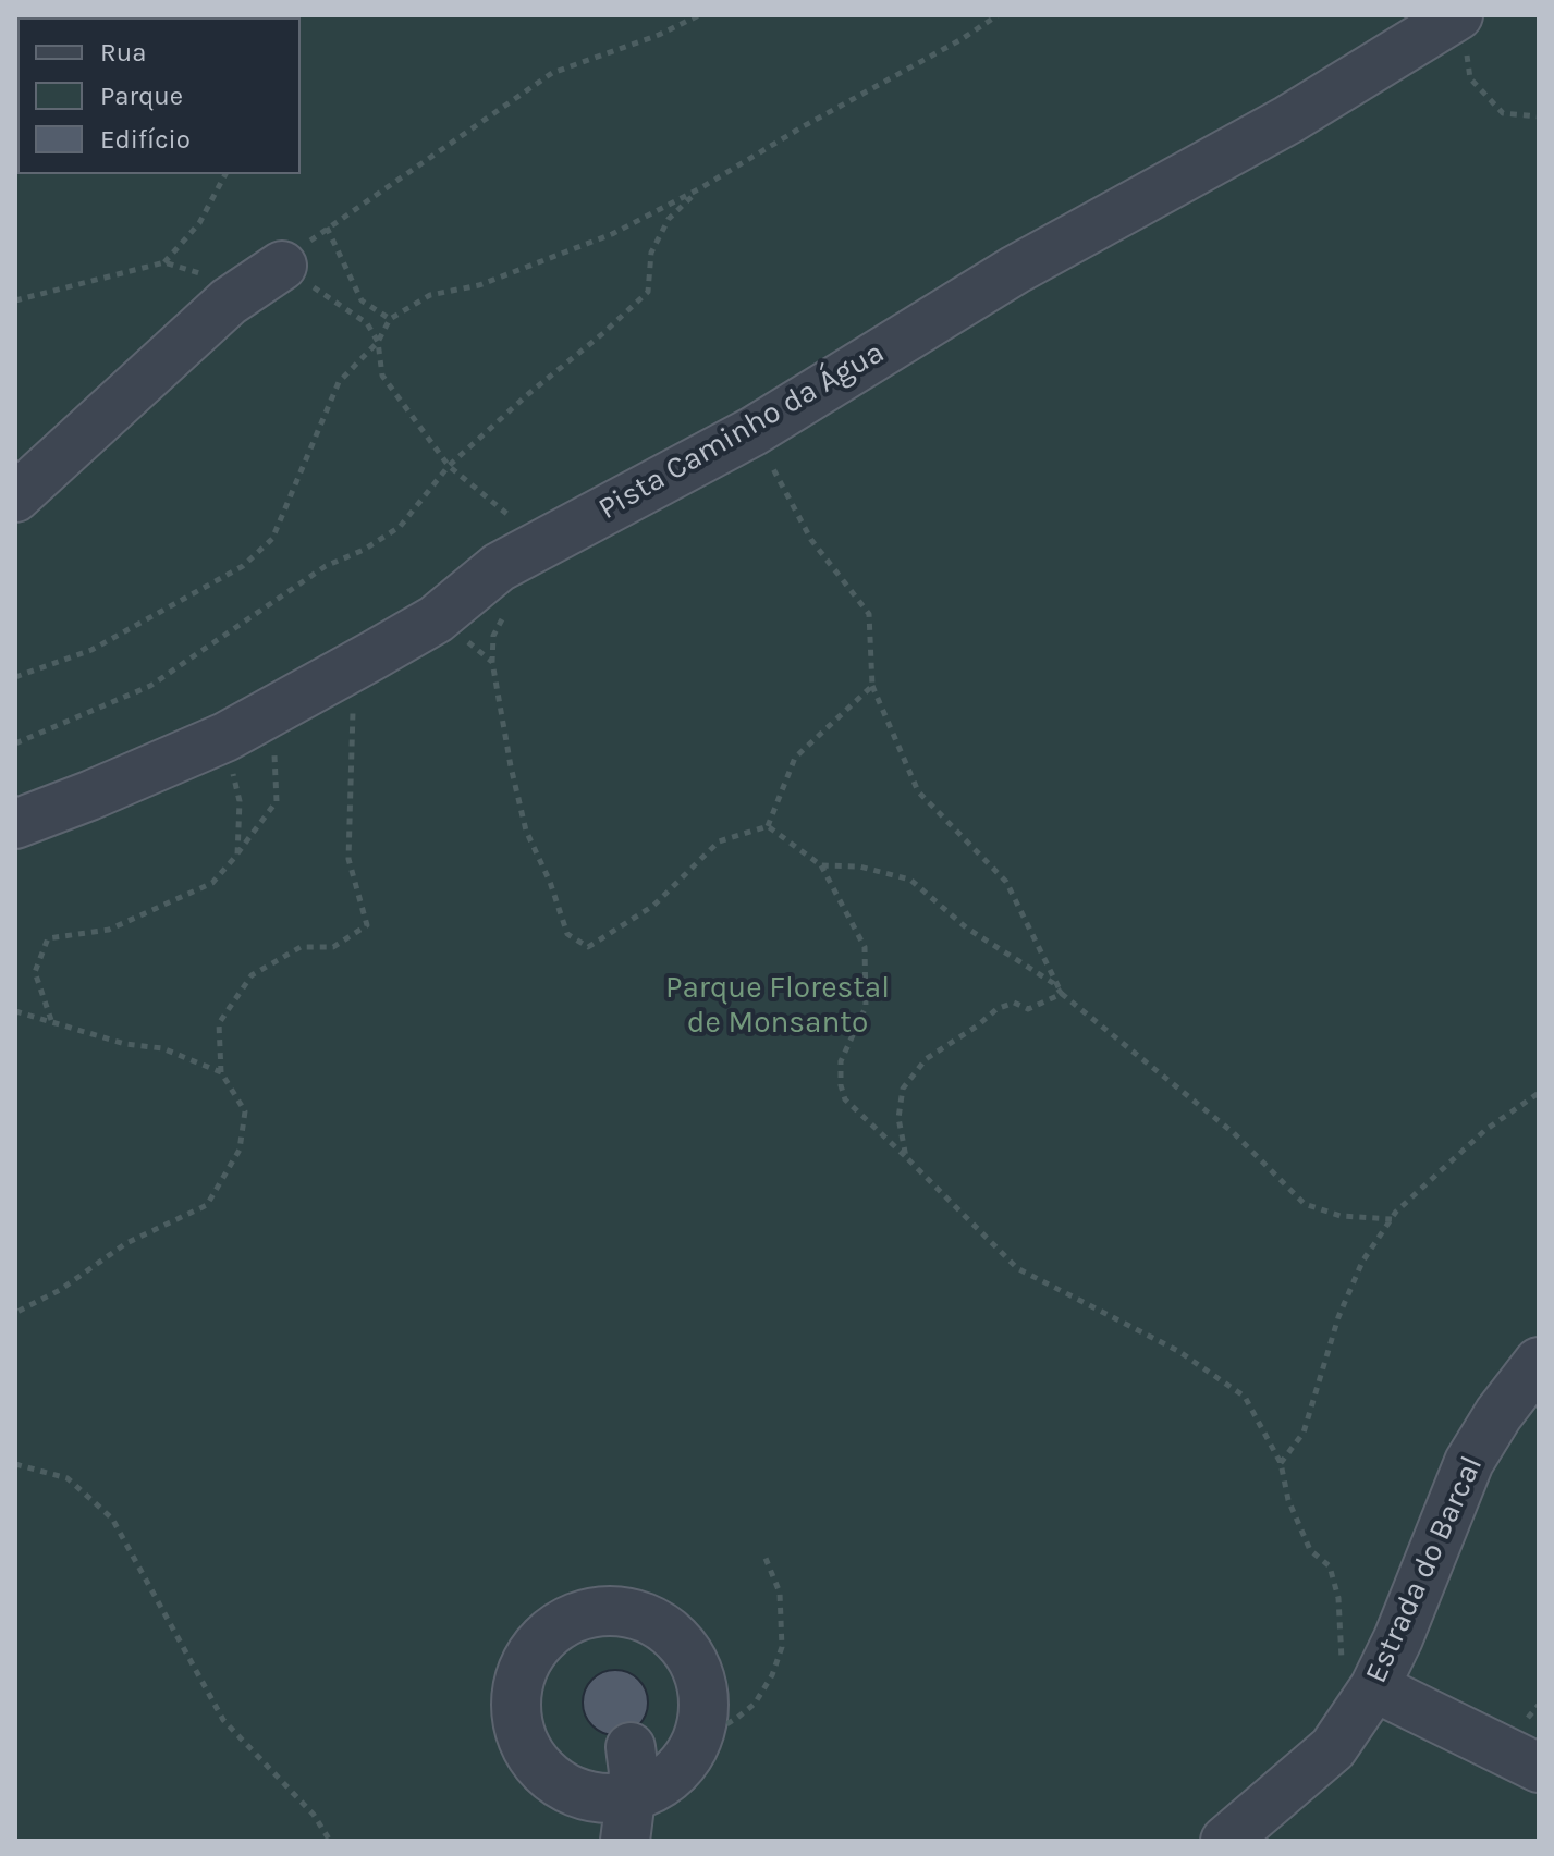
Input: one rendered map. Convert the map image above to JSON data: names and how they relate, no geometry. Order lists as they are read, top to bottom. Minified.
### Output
{"streets":{"street":["Pista Caminho da Água","Estrada do Barcal"]},"parks":["Parque Florestal de Monsanto"],"legend":["Rua","Parque","Edifício"]}
